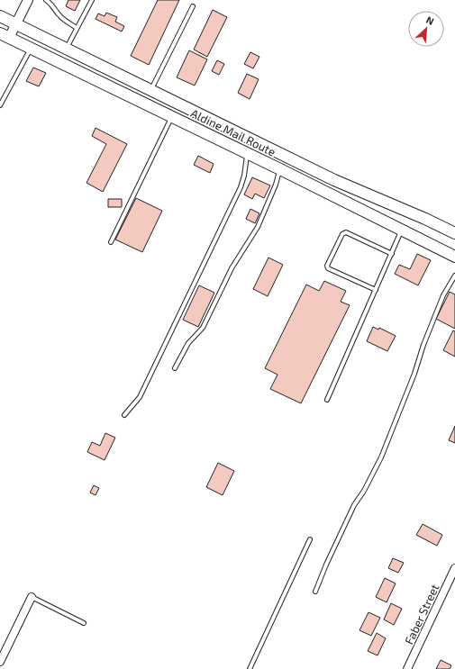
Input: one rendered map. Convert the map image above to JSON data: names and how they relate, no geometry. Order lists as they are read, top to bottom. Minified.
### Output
{"streets":{"main road":["Aldine Mail Route"],"street":["Faber Street"]},"north":"top right"}
